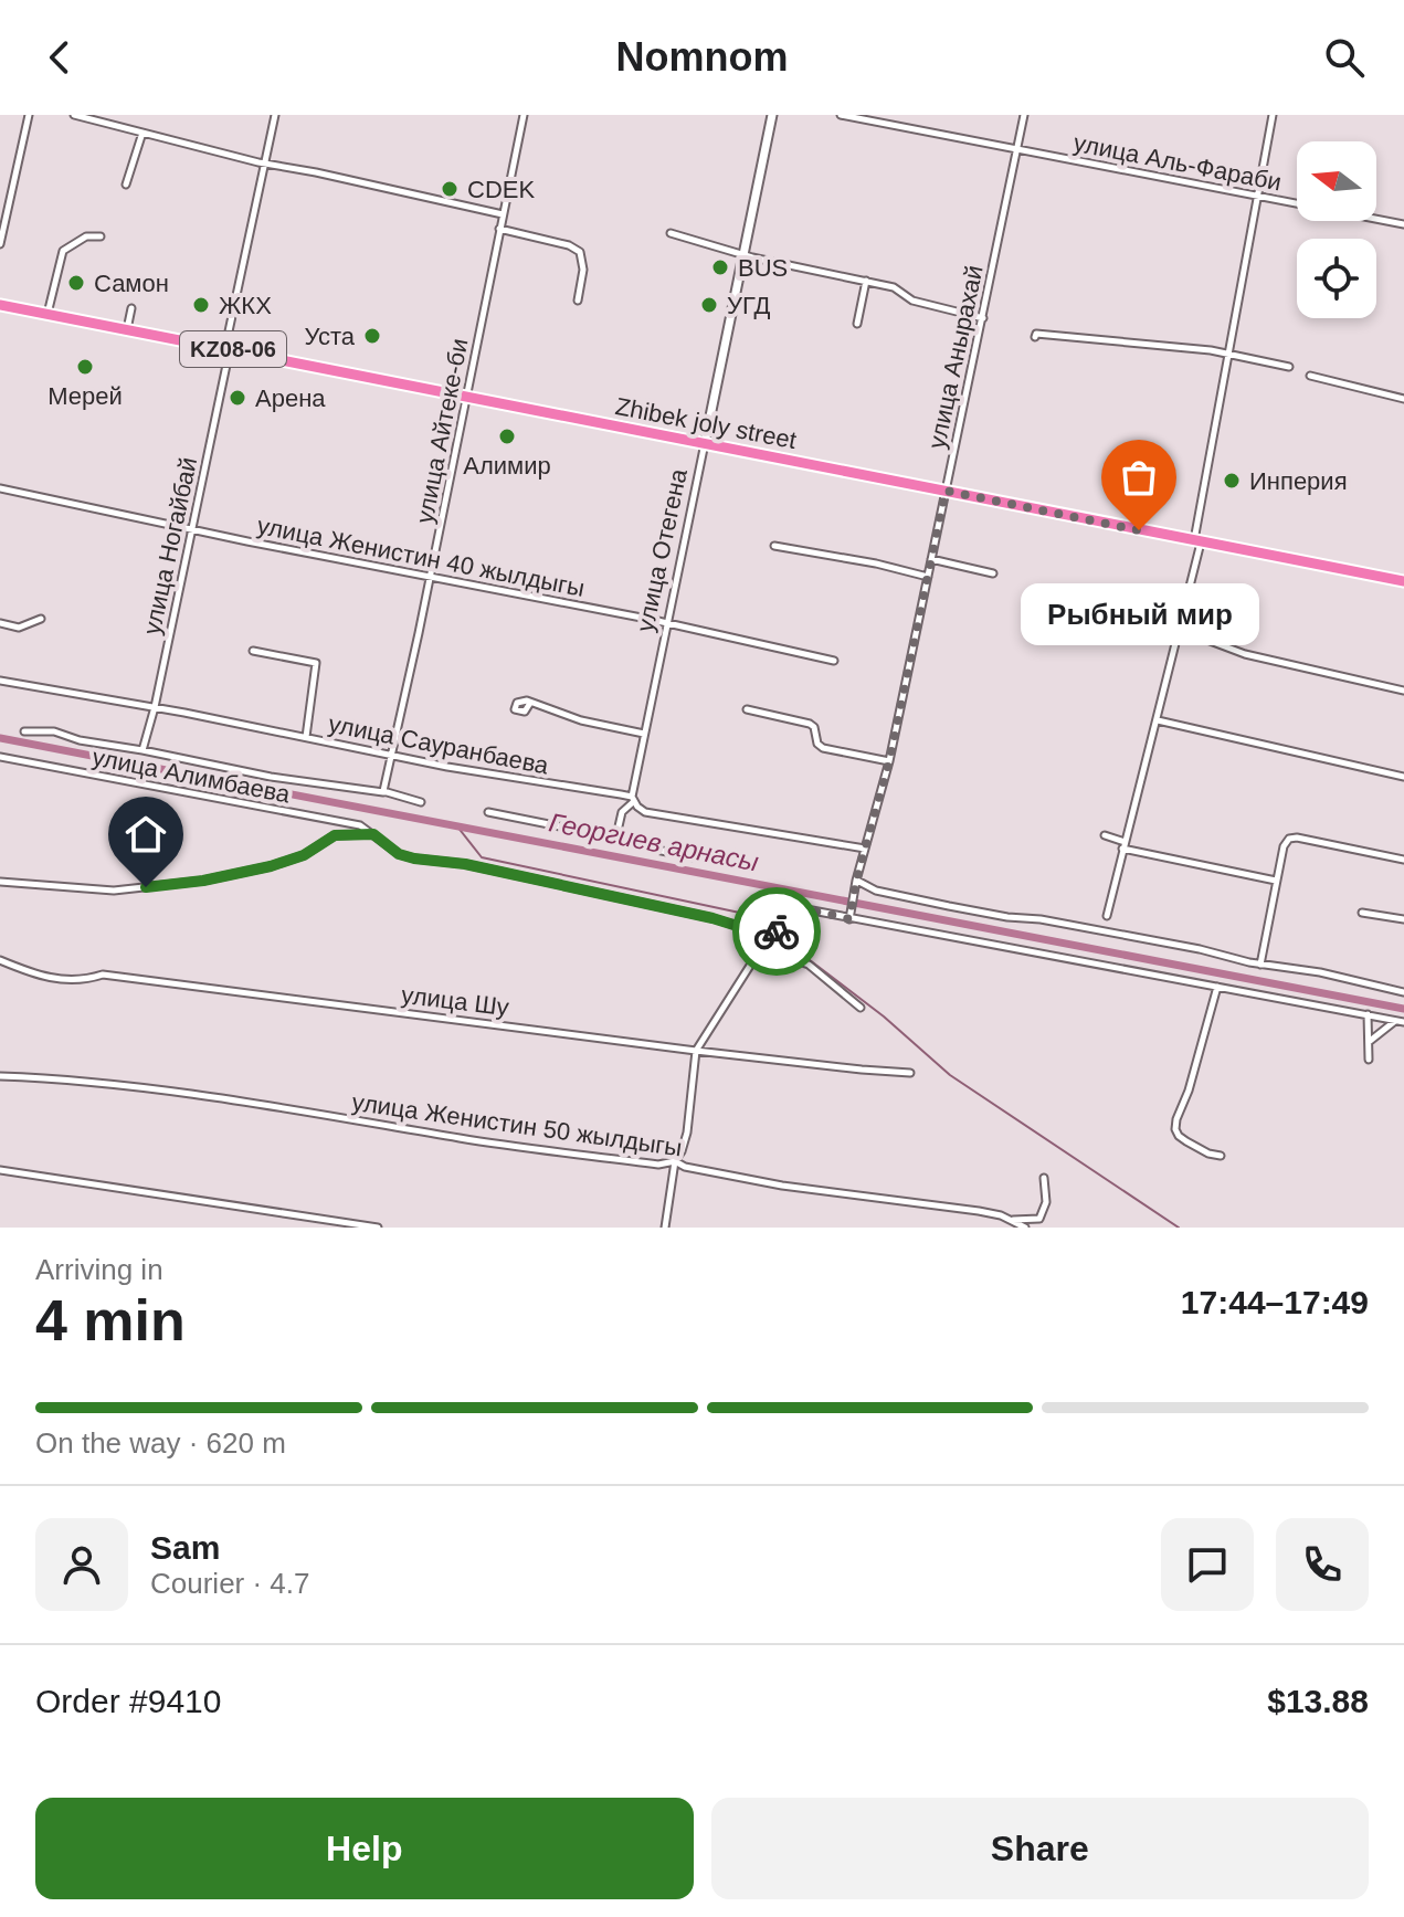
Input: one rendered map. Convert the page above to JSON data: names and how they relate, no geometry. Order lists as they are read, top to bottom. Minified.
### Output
{"streets":{"highway":["KZ08-06","Zhibek joly street"],"main road":["улица Отегена"],"street":["улица Аль-Фараби","улица Анырахай","улица Айтеке-би","улица Ногайбай","улица Женистин 40 жылдыгы","улица Сауранбаева","улица Алимбаева","улица Шу","улица Женистин 50 жылдыгы"]},"crossings":[["улица Аль-Фараби","улица Анырахай"],["улица Анырахай","Zhibek joly street"],["улица Анырахай","улица Сауранбаева"],["Zhibek joly street","улица Айтеке-би"],["Zhibek joly street","улица Ногайбай"],["Zhibek joly street","улица Отегена"],["улица Айтеке-би","улица Женистин 40 жылдыгы"],["улица Айтеке-би","улица Сауранбаева"],["улица Ногайбай","улица Женистин 40 жылдыгы"],["улица Ногайбай","улица Сауранбаева"],["улица Отегена","улица Женистин 40 жылдыгы"],["улица Отегена","улица Сауранбаева"]],"water":["Георгиев арнасы"],"places":["CDEK","BUS","Самон","ЖКХ","УГД","Уста","Мерей","Арена","Алимир","Инперия","Рыбный мир"],"north":"left","page":{"header":"Nomnom","bubble":"Рыбный мир","heading":["4 min","Arriving in","17:44–17:49"],"panel":["Sam","Courier · 4.7","Order #9410","$13.88"],"bar":"On the way · 620 m","buttons":["Help","Share"]}}
